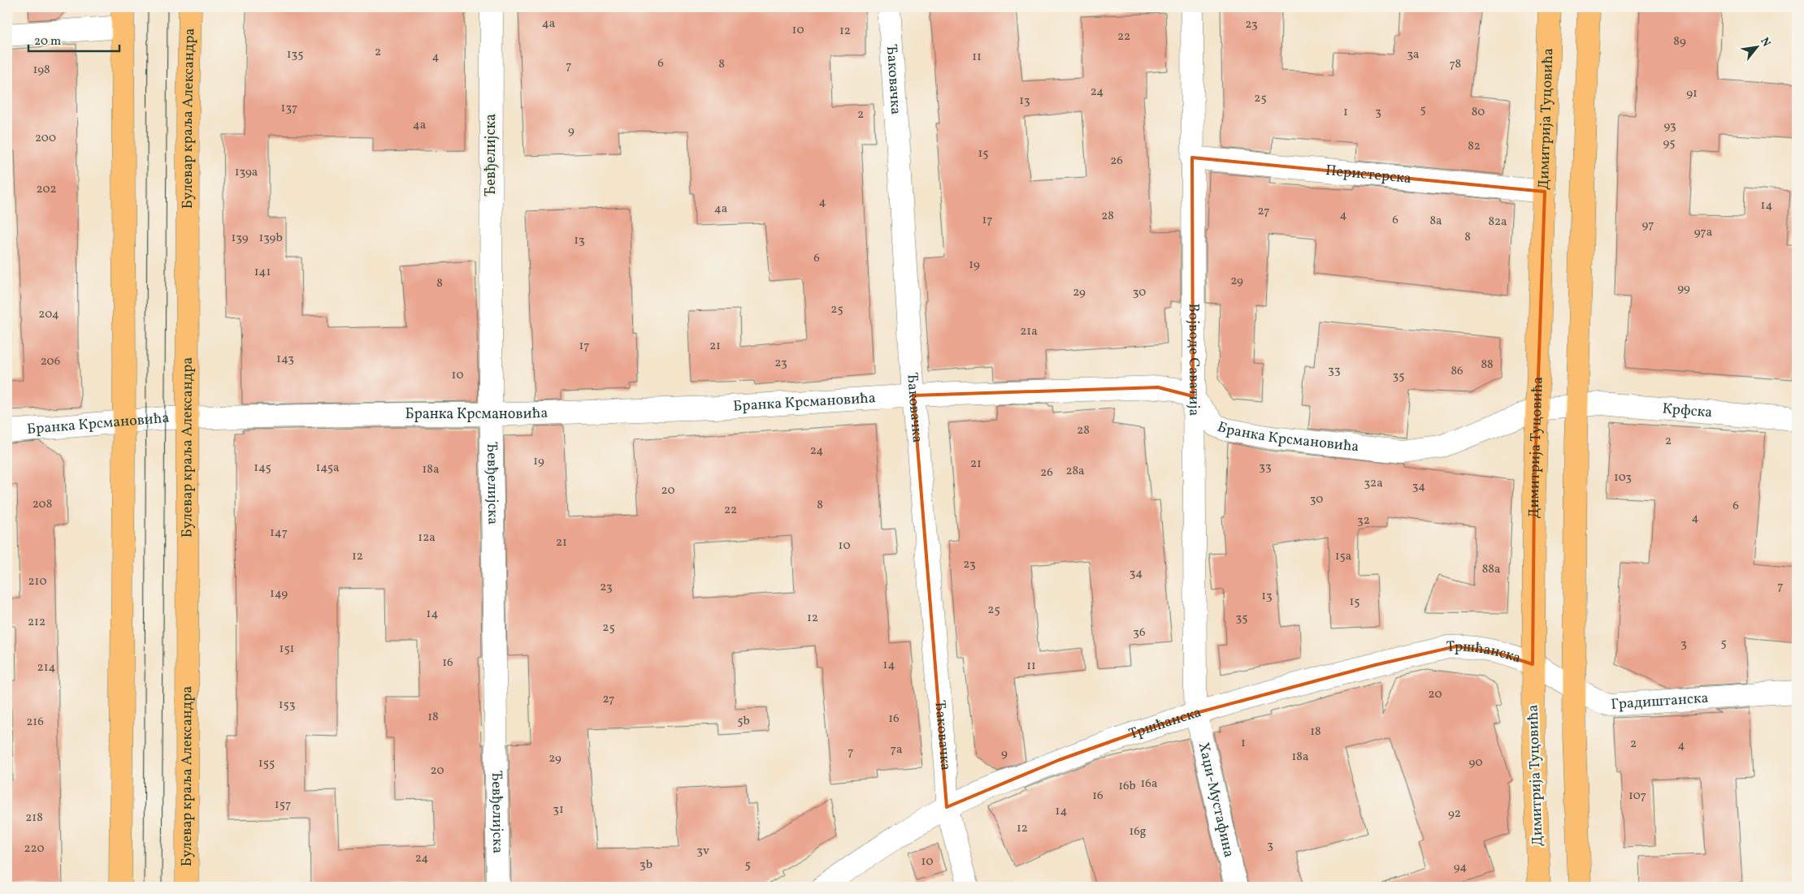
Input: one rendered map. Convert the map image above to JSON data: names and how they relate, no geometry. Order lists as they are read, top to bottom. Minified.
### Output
{"streets":{"main road":["Булевар краља Александра","Димитрија Туцовића"],"street":["Ђаковачка","Ђевђелијска","Перистерска","Војводе Саватија","Бранка Крсмановића","Крфска","Тршћанска","Градиштанска","Хаџи-Мустафина"]},"crossings":[["Ђаковачка","Бранка Крсмановића"],["Ђаковачка","Тршћанска"],["Булевар краља Александра","Бранка Крсмановића"],["Димитрија Туцовића","Перистерска"],["Димитрија Туцовића","Бранка Крсмановића"],["Димитрија Туцовића","Тршћанска"],["Димитрија Туцовића","Градиштанска"],["Ђевђелијска","Бранка Крсмановића"],["Перистерска","Војводе Саватија"],["Војводе Саватија","Бранка Крсмановића"],["Војводе Саватија","Тршћанска"],["Војводе Саватија","Хаџи-Мустафина"],["Бранка Крсмановића","Крфска"],["Тршћанска","Градиштанска"],["Тршћанска","Хаџи-Мустафина"]],"house_numbers":["4a","23","10","12","22","89","2","135","3a","4","11","6","8","78","7","198","24","91","25","13","137","5","1","3","80","2","4a","93","9","200","95","82","15","26","139a","202","4","14","4a","27","4","28","17","6","8a","82a","97","97a","8","139","139b","13","6","19","141","29","8","99","29","30","25","204","21a","17","21","143","206","23","88","33","86","10","35","28","2","24","19","21","33","145","145a","18a","28a","26","103","32a","34","20","30","208","8","6","22","4","32","147","12a","21","10","12","15a","23","88a","34","210","7","23","149","13","15","25","14","12","35","212","25","36","5","3","151","16","14","11","214","20","27","153","18","16","5b","216","18","1","2","4","7a","7","9","18a","29","90","155","20","16a","16b","16","107","157","31","14","92","218","12","16g","3","220","3v","24","10","3b","5","94"],"scale_bar":"20 m","north":"top right"}
